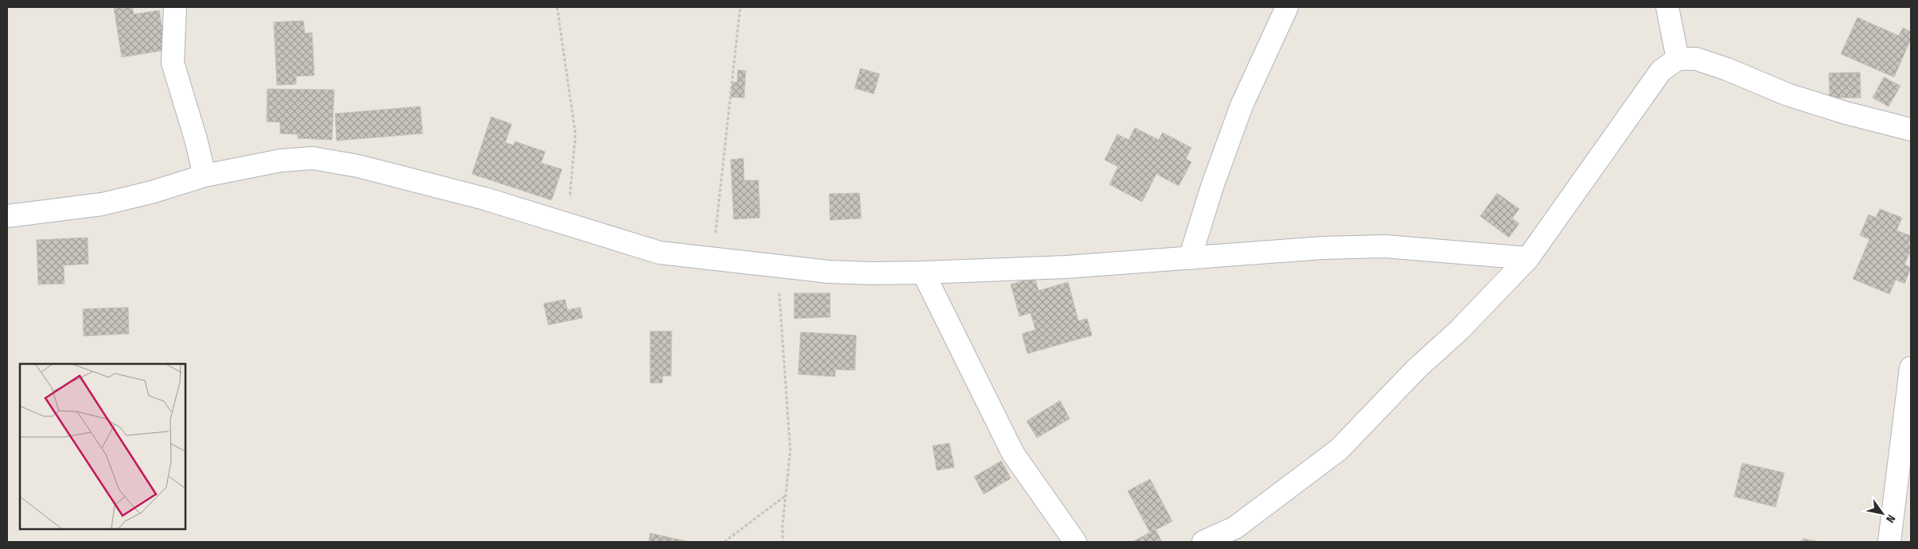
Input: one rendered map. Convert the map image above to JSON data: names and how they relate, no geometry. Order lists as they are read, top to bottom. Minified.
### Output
{"north":"bottom right"}
